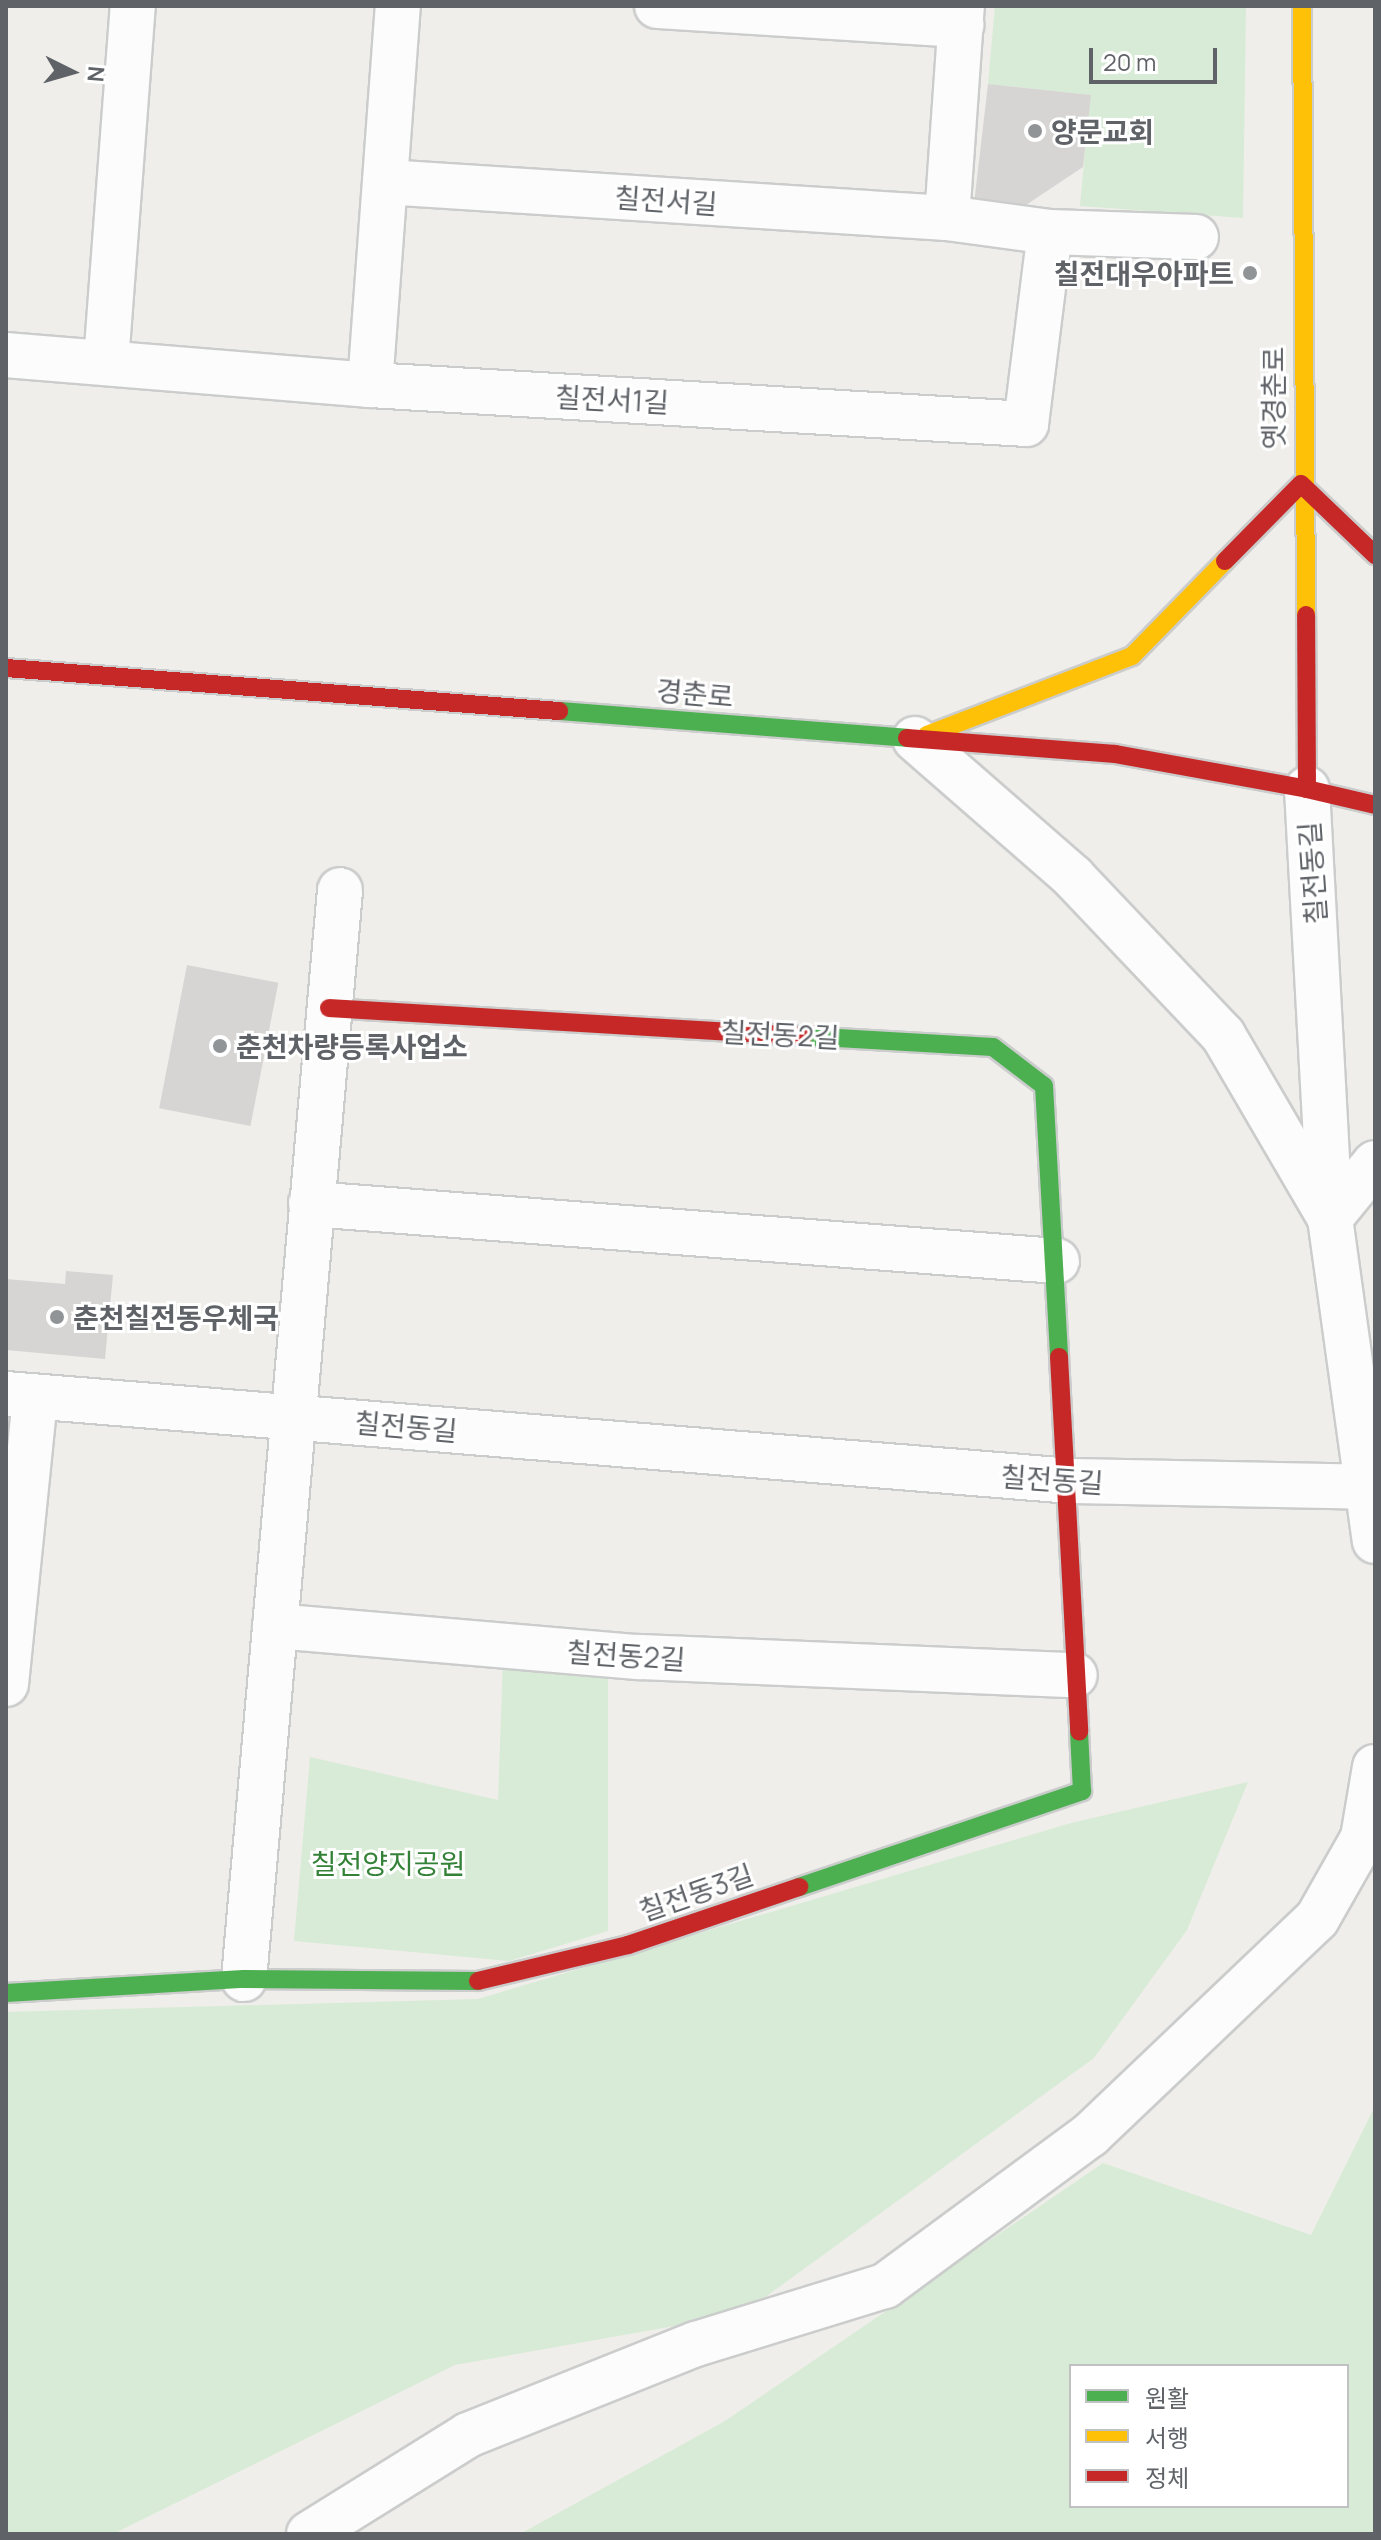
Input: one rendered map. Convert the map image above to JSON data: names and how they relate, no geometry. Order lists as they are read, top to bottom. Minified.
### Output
{"streets":{"street":["칠전서길","옛경춘로","칠전서1길","경춘로","칠전동길","칠전동2길","칠전동3길"]},"crossings":[["칠전서길","칠전서1길"],["옛경춘로","경춘로"],["옛경춘로","칠전동길"],["경춘로","칠전동길"],["칠전동길","칠전동2길"],["칠전동길","칠전동3길"],["칠전동2길","칠전동3길"]],"parks":["칠전양지공원"],"places":["양문교회","칠전대우아파트","춘천차량등록사업소","춘천칠전동우체국"],"legend":["원활","서행","정체"],"scale_bar":"20 m","north":"right"}
